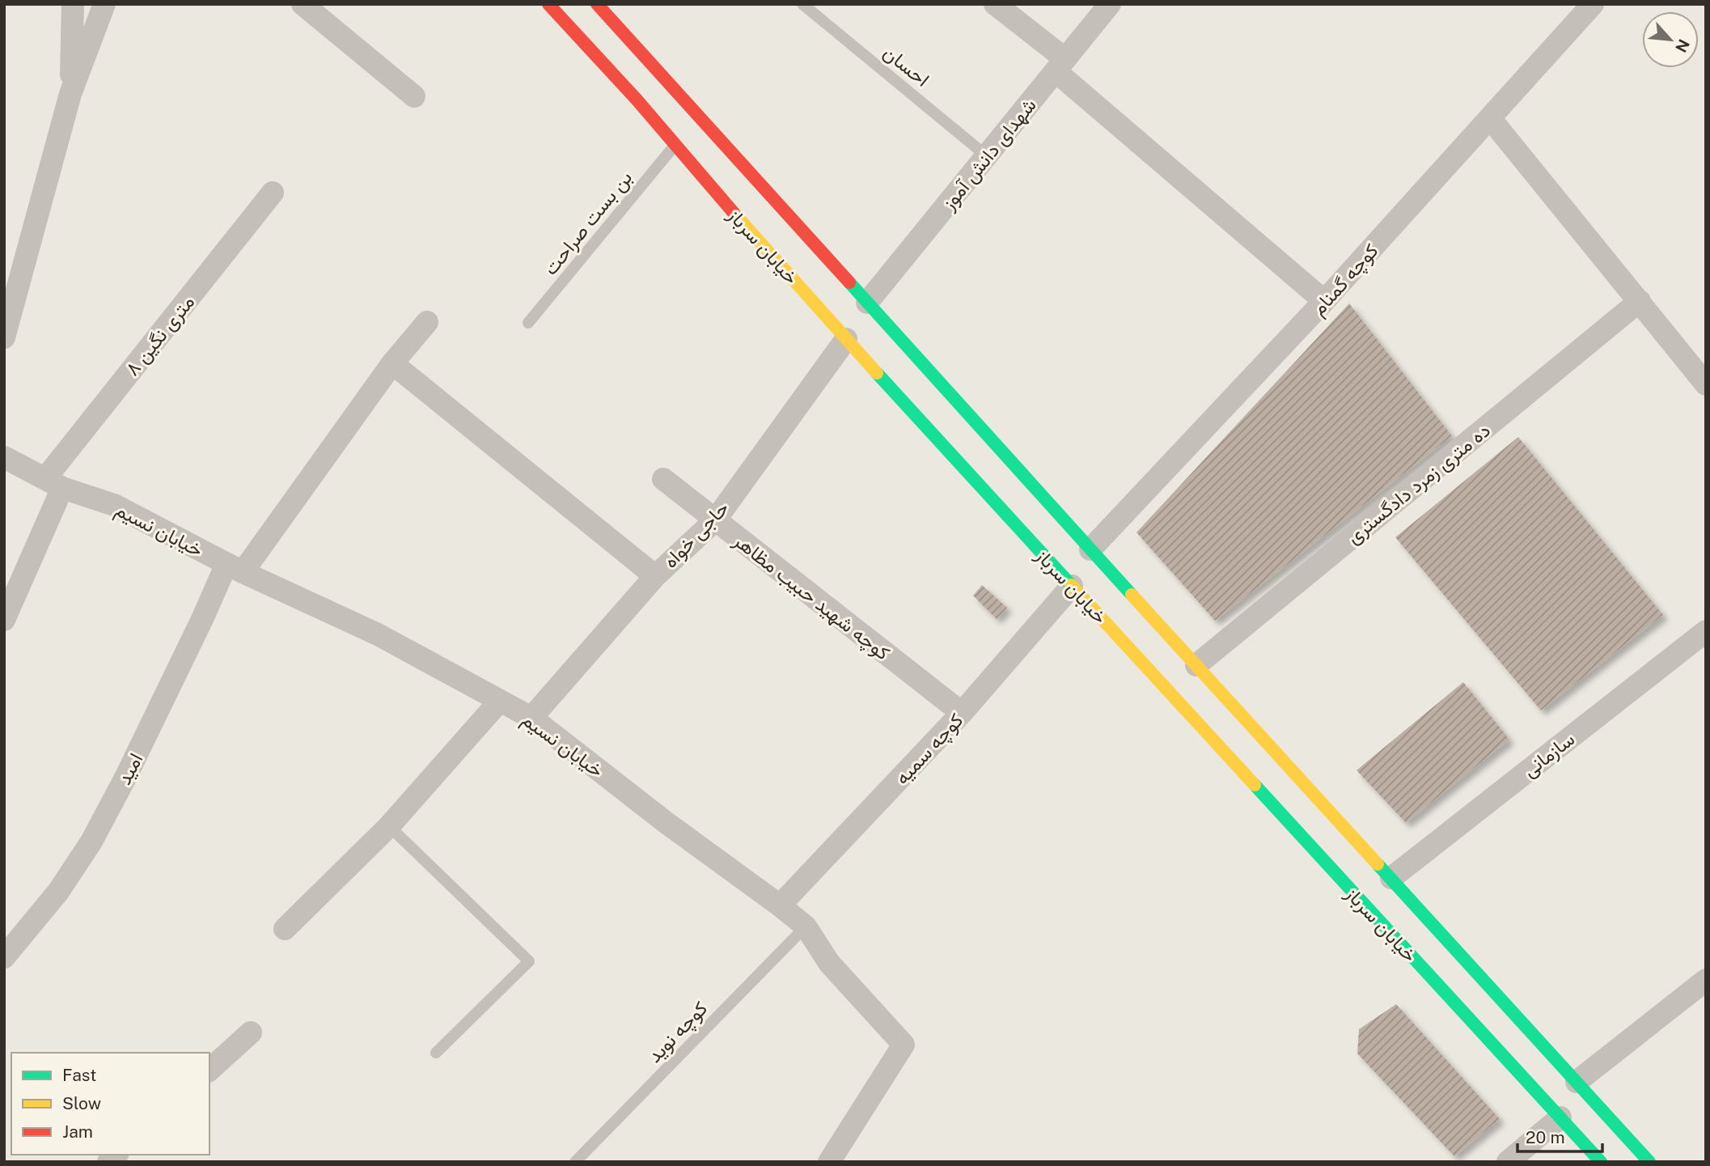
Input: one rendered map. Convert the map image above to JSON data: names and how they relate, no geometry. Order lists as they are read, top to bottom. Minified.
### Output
{"streets":{"main road":["خیابان سرباز"],"street":["شهدای دانش آموز","کوچه گمنام","۸ متری نگین","ده متری زمرد دادگستری","خیابان نسیم","حاجی خواه","کوچه شهید حبیب مظاهر","کوچه سمیه","سازمانی","امید"],"lane":["احسان","بن بست صراحت","کوچه نوید"]},"crossings":[["احسان","شهدای دانش آموز"],["شهدای دانش آموز","خیابان سرباز"],["بن بست صراحت","خیابان سرباز"],["خیابان سرباز","کوچه گمنام"],["خیابان سرباز","ده متری زمرد دادگستری"],["خیابان سرباز","حاجی خواه"],["خیابان سرباز","کوچه سمیه"],["خیابان سرباز","سازمانی"],["۸ متری نگین","خیابان نسیم"],["خیابان نسیم","حاجی خواه"],["خیابان نسیم","کوچه سمیه"],["خیابان نسیم","امید"],["خیابان نسیم","کوچه نوید"],["حاجی خواه","کوچه شهید حبیب مظاهر"],["کوچه شهید حبیب مظاهر","کوچه سمیه"]],"legend":["Fast","Slow","Jam"],"scale_bar":"20 m","north":"bottom right"}
